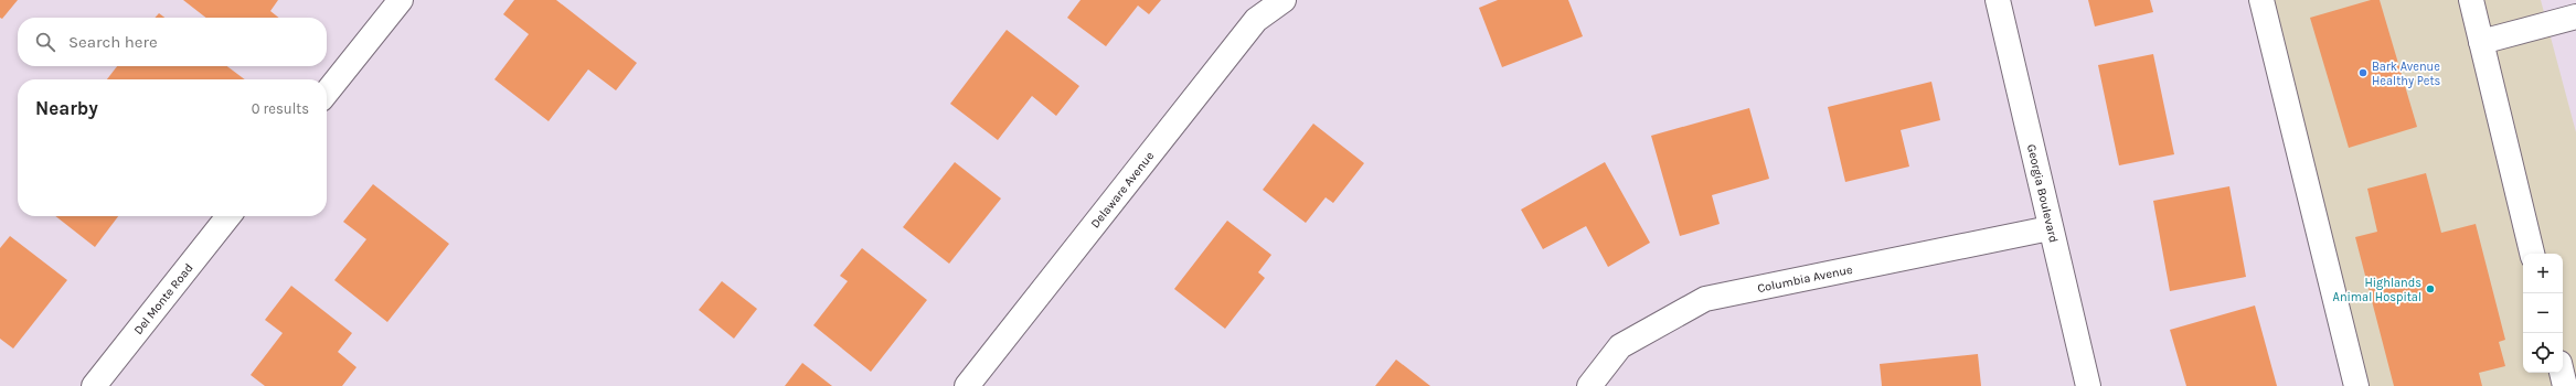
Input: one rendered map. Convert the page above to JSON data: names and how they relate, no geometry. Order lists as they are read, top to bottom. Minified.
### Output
{"streets":{"street":["Delaware Avenue","Georgia Boulevard","Columbia Avenue","Del Monte Road"]},"crossings":[["Georgia Boulevard","Columbia Avenue"]],"places":["Bark Avenue Healthy Pets","Highlands Animal Hospital"],"page":{"search":"Search here","heading":["Nearby","0 results"],"map_buttons":["+","−"]}}
